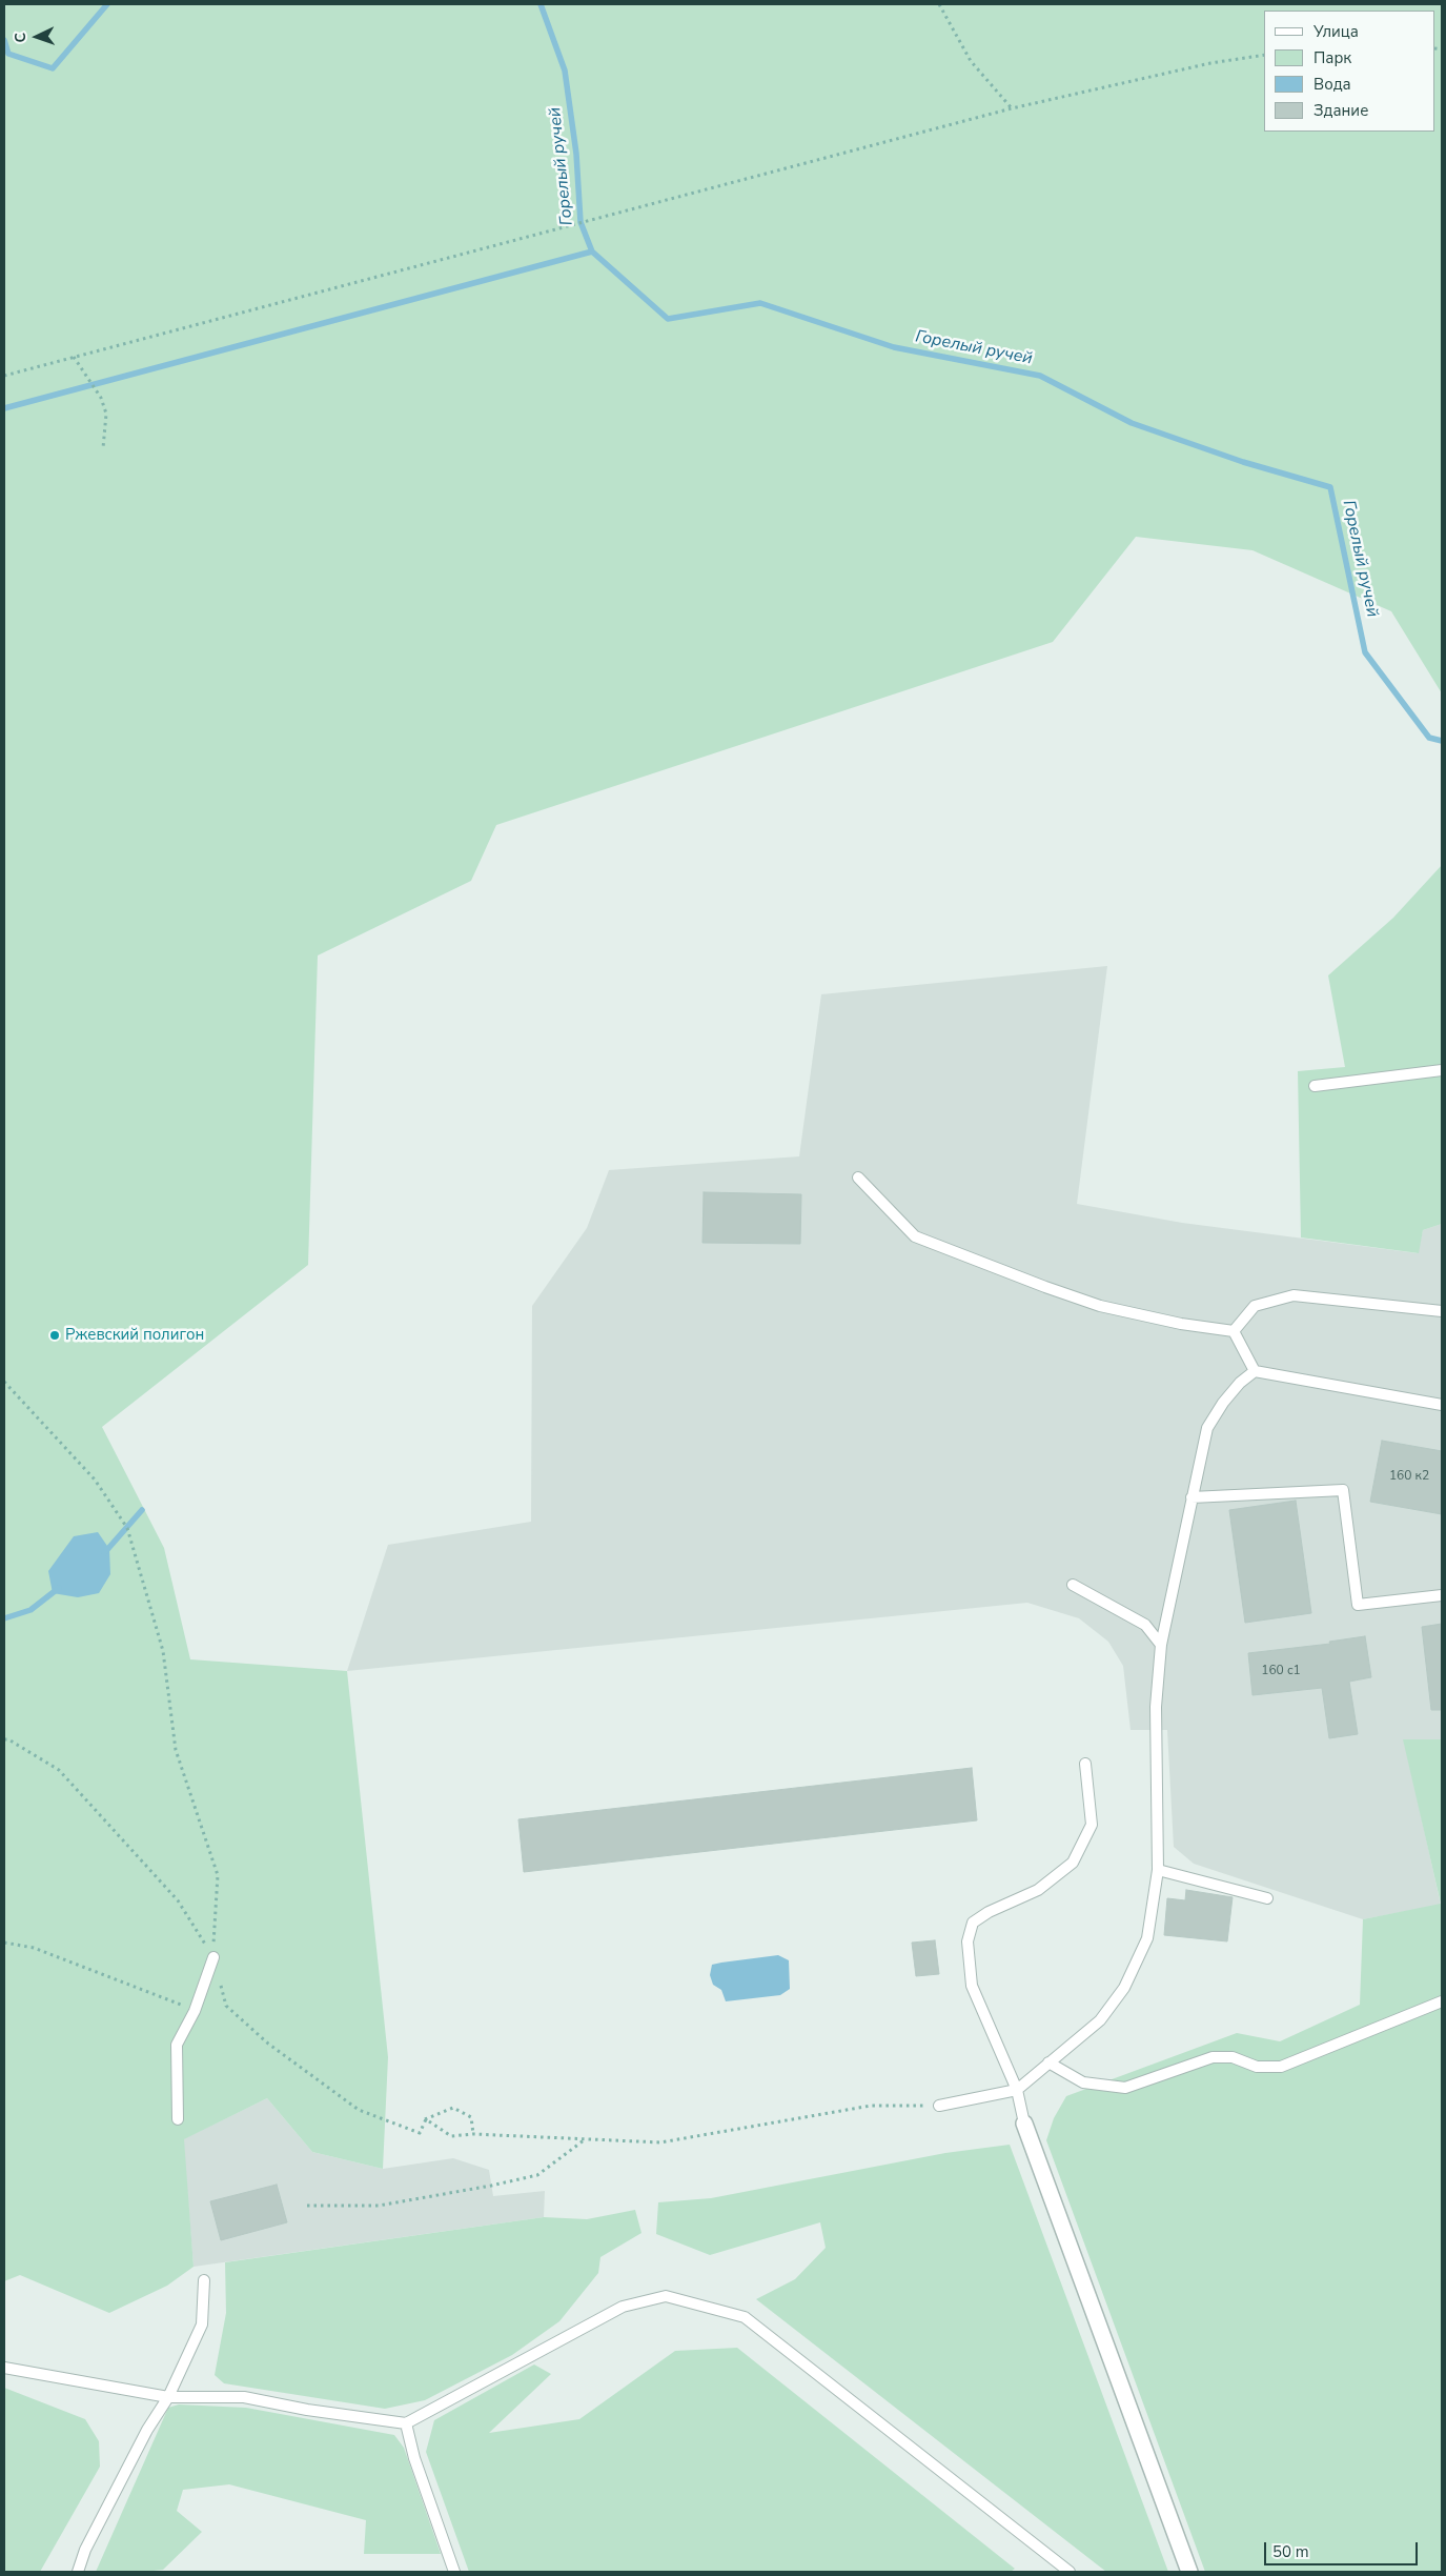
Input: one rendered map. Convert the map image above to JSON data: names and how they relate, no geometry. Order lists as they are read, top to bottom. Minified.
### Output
{"water":["Горелый ручей"],"places":["Ржевский полигон"],"house_numbers":["160 к2","160 с1"],"legend":["Улица","Парк","Вода","Здание"],"scale_bar":"50 m","north":"left"}
